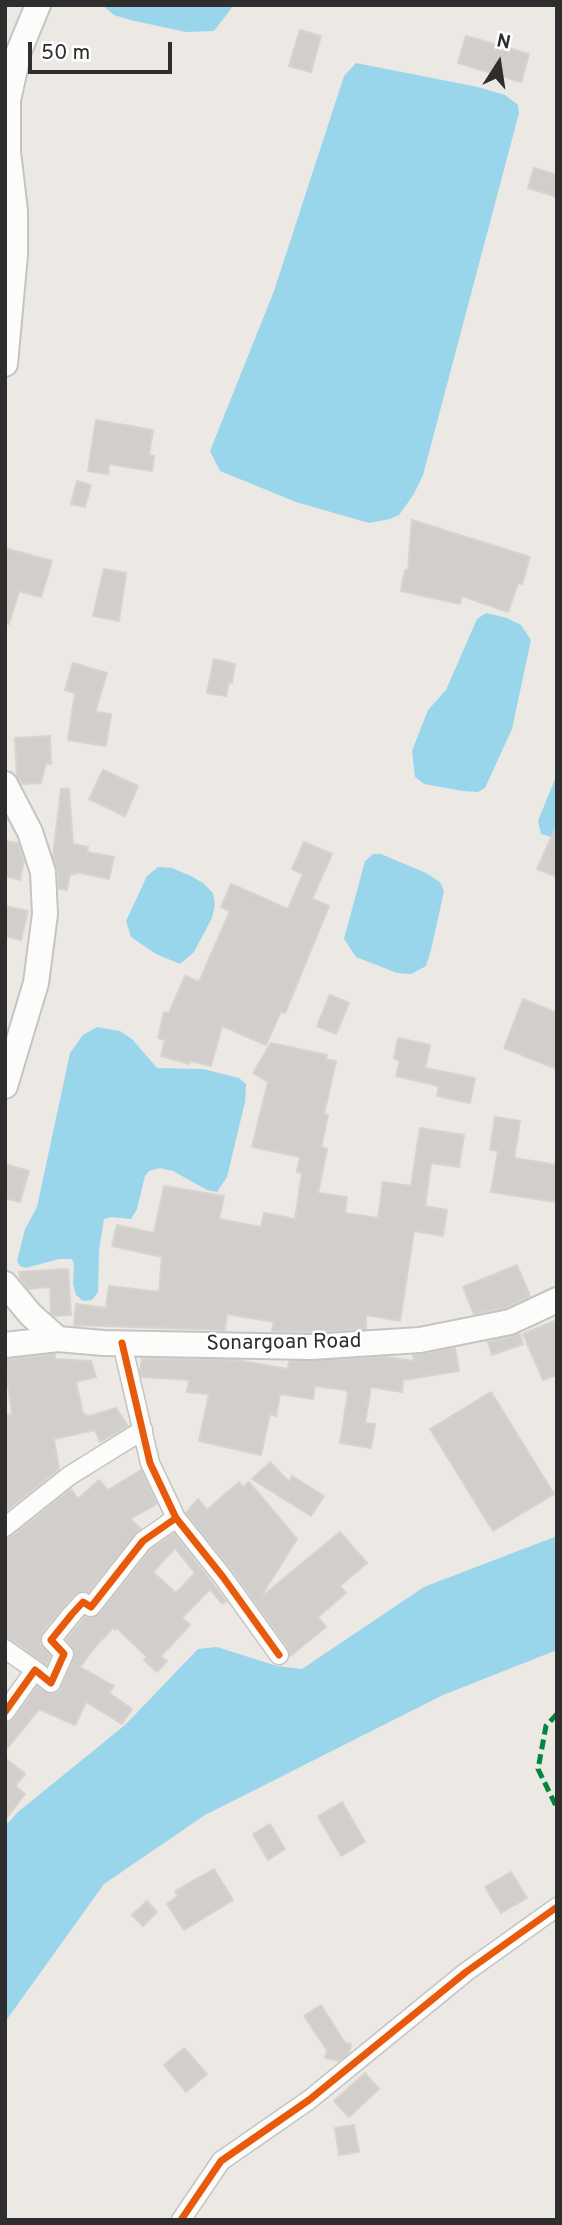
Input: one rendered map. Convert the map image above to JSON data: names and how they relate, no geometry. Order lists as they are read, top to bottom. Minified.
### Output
{"streets":{"main road":["Sonargoan Road"]},"scale_bar":"50 m","north":"top"}
